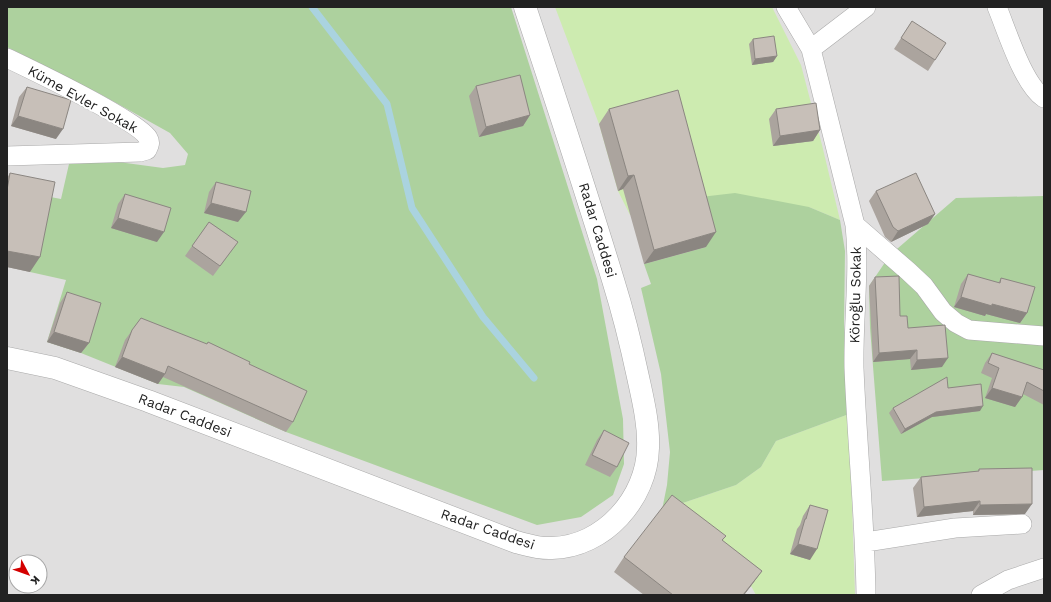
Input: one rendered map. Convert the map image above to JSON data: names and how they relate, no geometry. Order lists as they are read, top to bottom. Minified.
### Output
{"streets":{"street":["Küme Evler Sokak","Radar Caddesi","Köroğlu Sokak"]},"north":"bottom right"}
